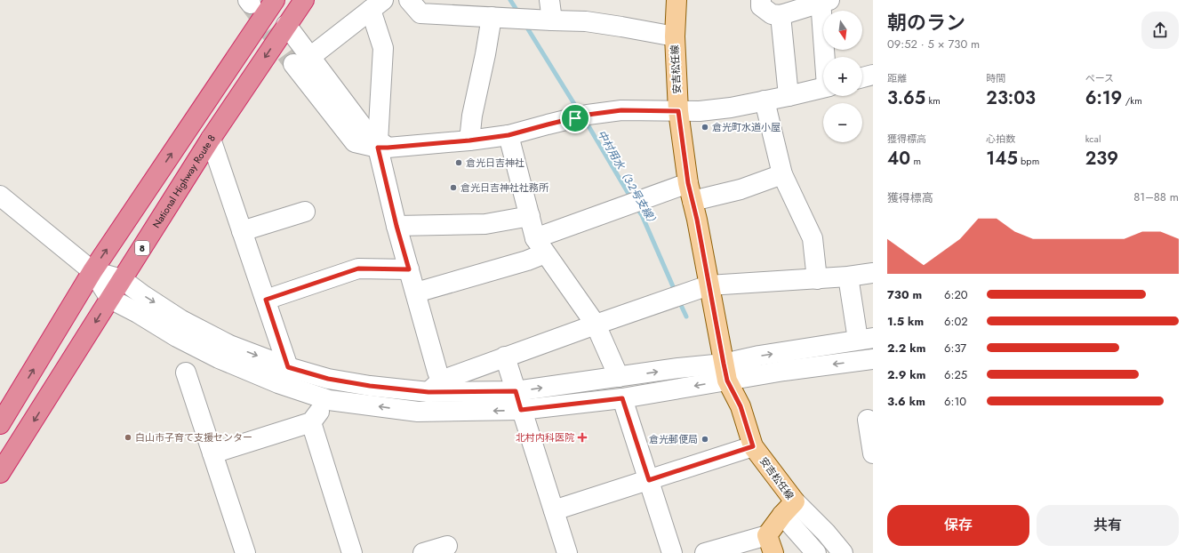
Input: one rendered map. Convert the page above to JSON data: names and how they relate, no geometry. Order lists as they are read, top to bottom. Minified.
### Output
{"streets":{"highway":["National Highway Route 8","8"],"main road":["安吉松任線"]},"water":["中村用水（3-2号支線）"],"places":{"other":["倉光町水道小屋","倉光日吉神社","倉光日吉神社社務所","白山市子育て支援センター","倉光郵便局"],"health":["北村内科医院"]},"north":"bottom","page":{"heading":["朝のラン","09:52 · 5 × 730 m"],"map_buttons":["+","−"],"stats":[["距離","3.65 km"],["時間","23:03"],["ペース","6:19 /km"],["獲得標高","40 m"],["心拍数","145 bpm"],["kcal","239"]],"chart":["獲得標高","81–88 m"],"list":[{"name":"730 m","note":"6:20"},{"name":"1.5 km","note":"6:02"},{"name":"2.2 km","note":"6:37"},{"name":"2.9 km","note":"6:25"},{"name":"3.6 km","note":"6:10"}],"buttons":["保存","共有"]}}
